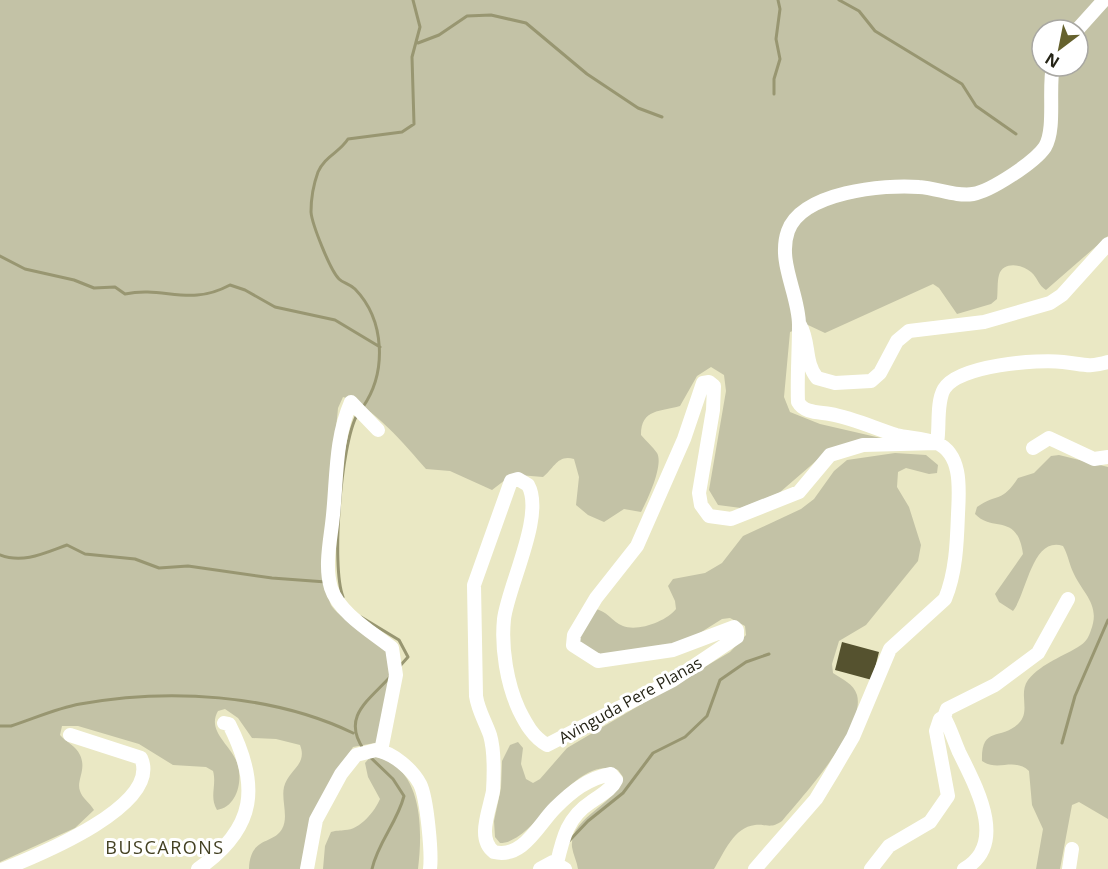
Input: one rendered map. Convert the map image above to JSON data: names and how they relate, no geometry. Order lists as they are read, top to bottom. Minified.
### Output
{"streets":{"street":["Avinguda Pere Planas"]},"districts":["BUSCARONS"],"north":"bottom left"}
